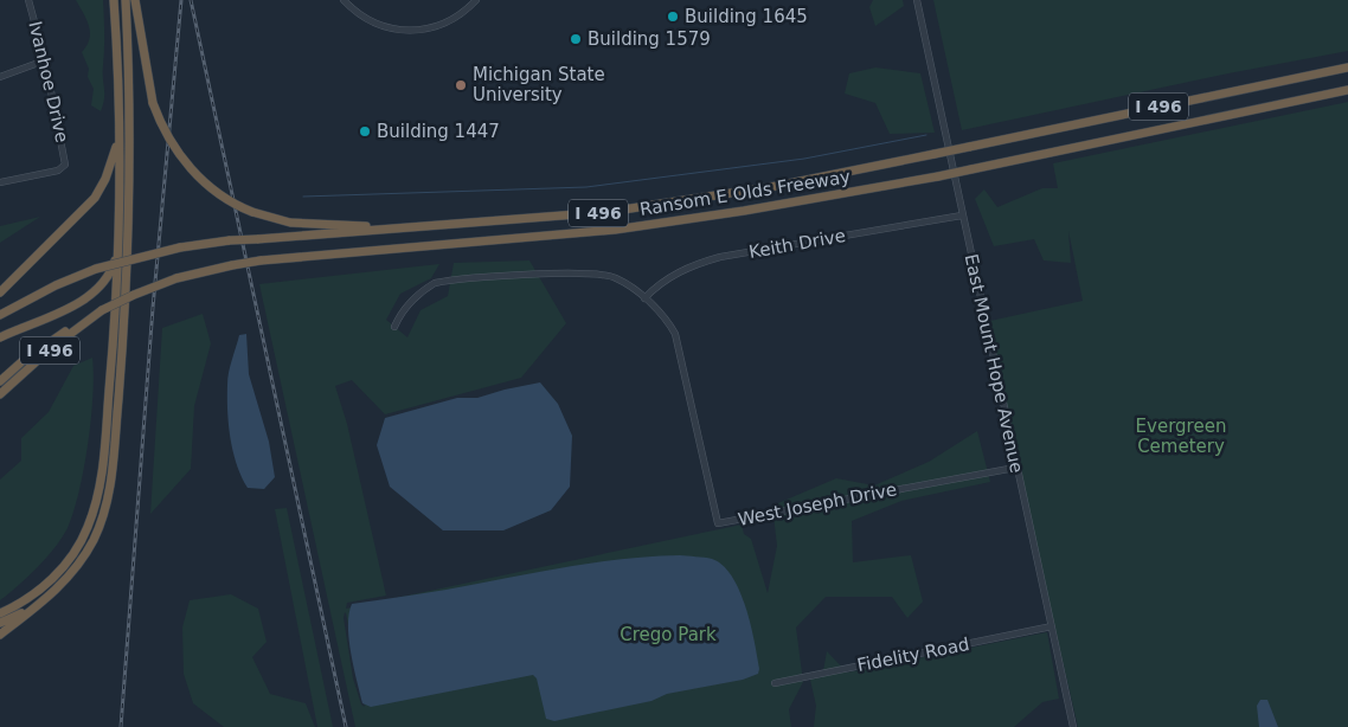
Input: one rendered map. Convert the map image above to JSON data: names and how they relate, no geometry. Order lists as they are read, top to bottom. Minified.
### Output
{"streets":{"highway":["I 496","Ransom E Olds Freeway"],"street":["Ivanhoe Drive","Keith Drive","East Mount Hope Avenue","West Joseph Drive","Fidelity Road"]},"crossings":[["Keith Drive","East Mount Hope Avenue"],["Keith Drive","West Joseph Drive"],["East Mount Hope Avenue","West Joseph Drive"],["East Mount Hope Avenue","Fidelity Road"]],"parks":["Evergreen Cemetery","Crego Park"],"places":["Building 1645","Building 1579","Michigan State University","Building 1447"]}
